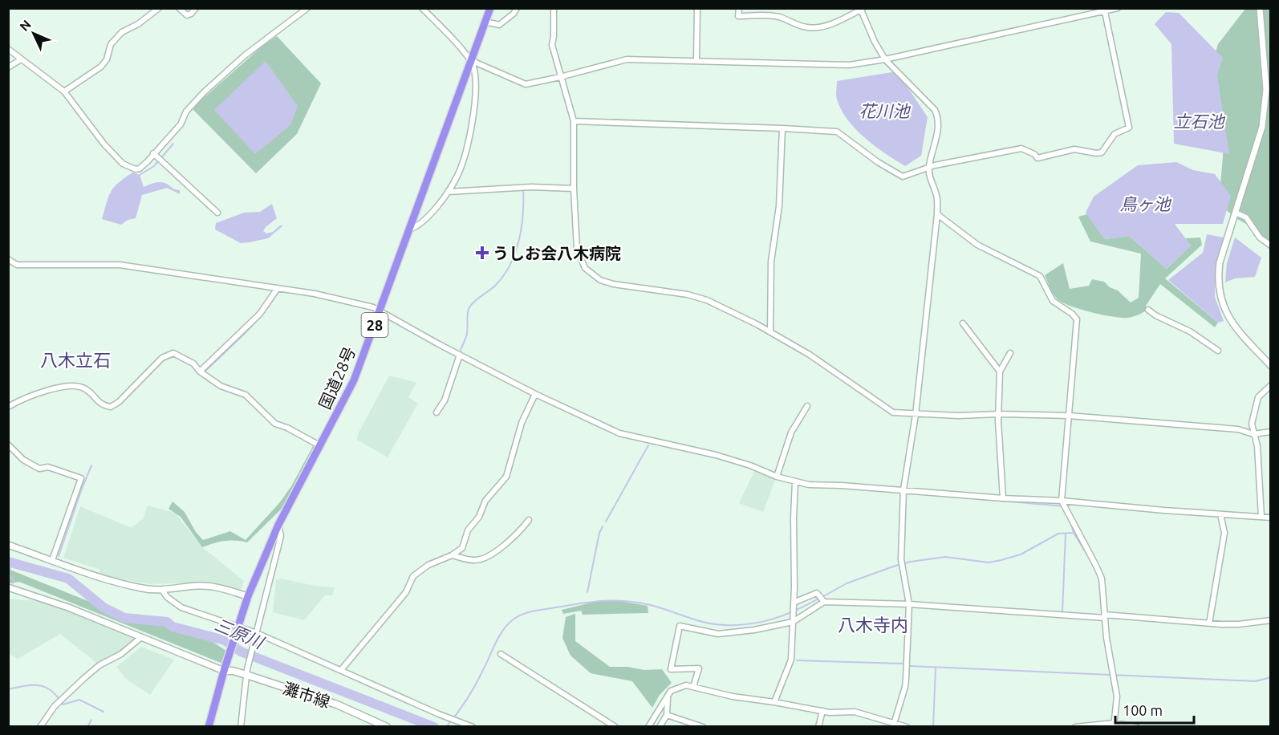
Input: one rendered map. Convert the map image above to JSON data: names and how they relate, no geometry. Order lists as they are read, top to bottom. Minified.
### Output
{"streets":{"highway":["28","国道28号"],"main road":["灘市線"]},"crossings":[["国道28号","灘市線"]],"districts":["八木立石","八木寺内"],"water":["花川池","立石池","鳥ヶ池","三原川"],"places":{"health":["うしお会八木病院"]},"scale_bar":"100 m","north":"top left"}
